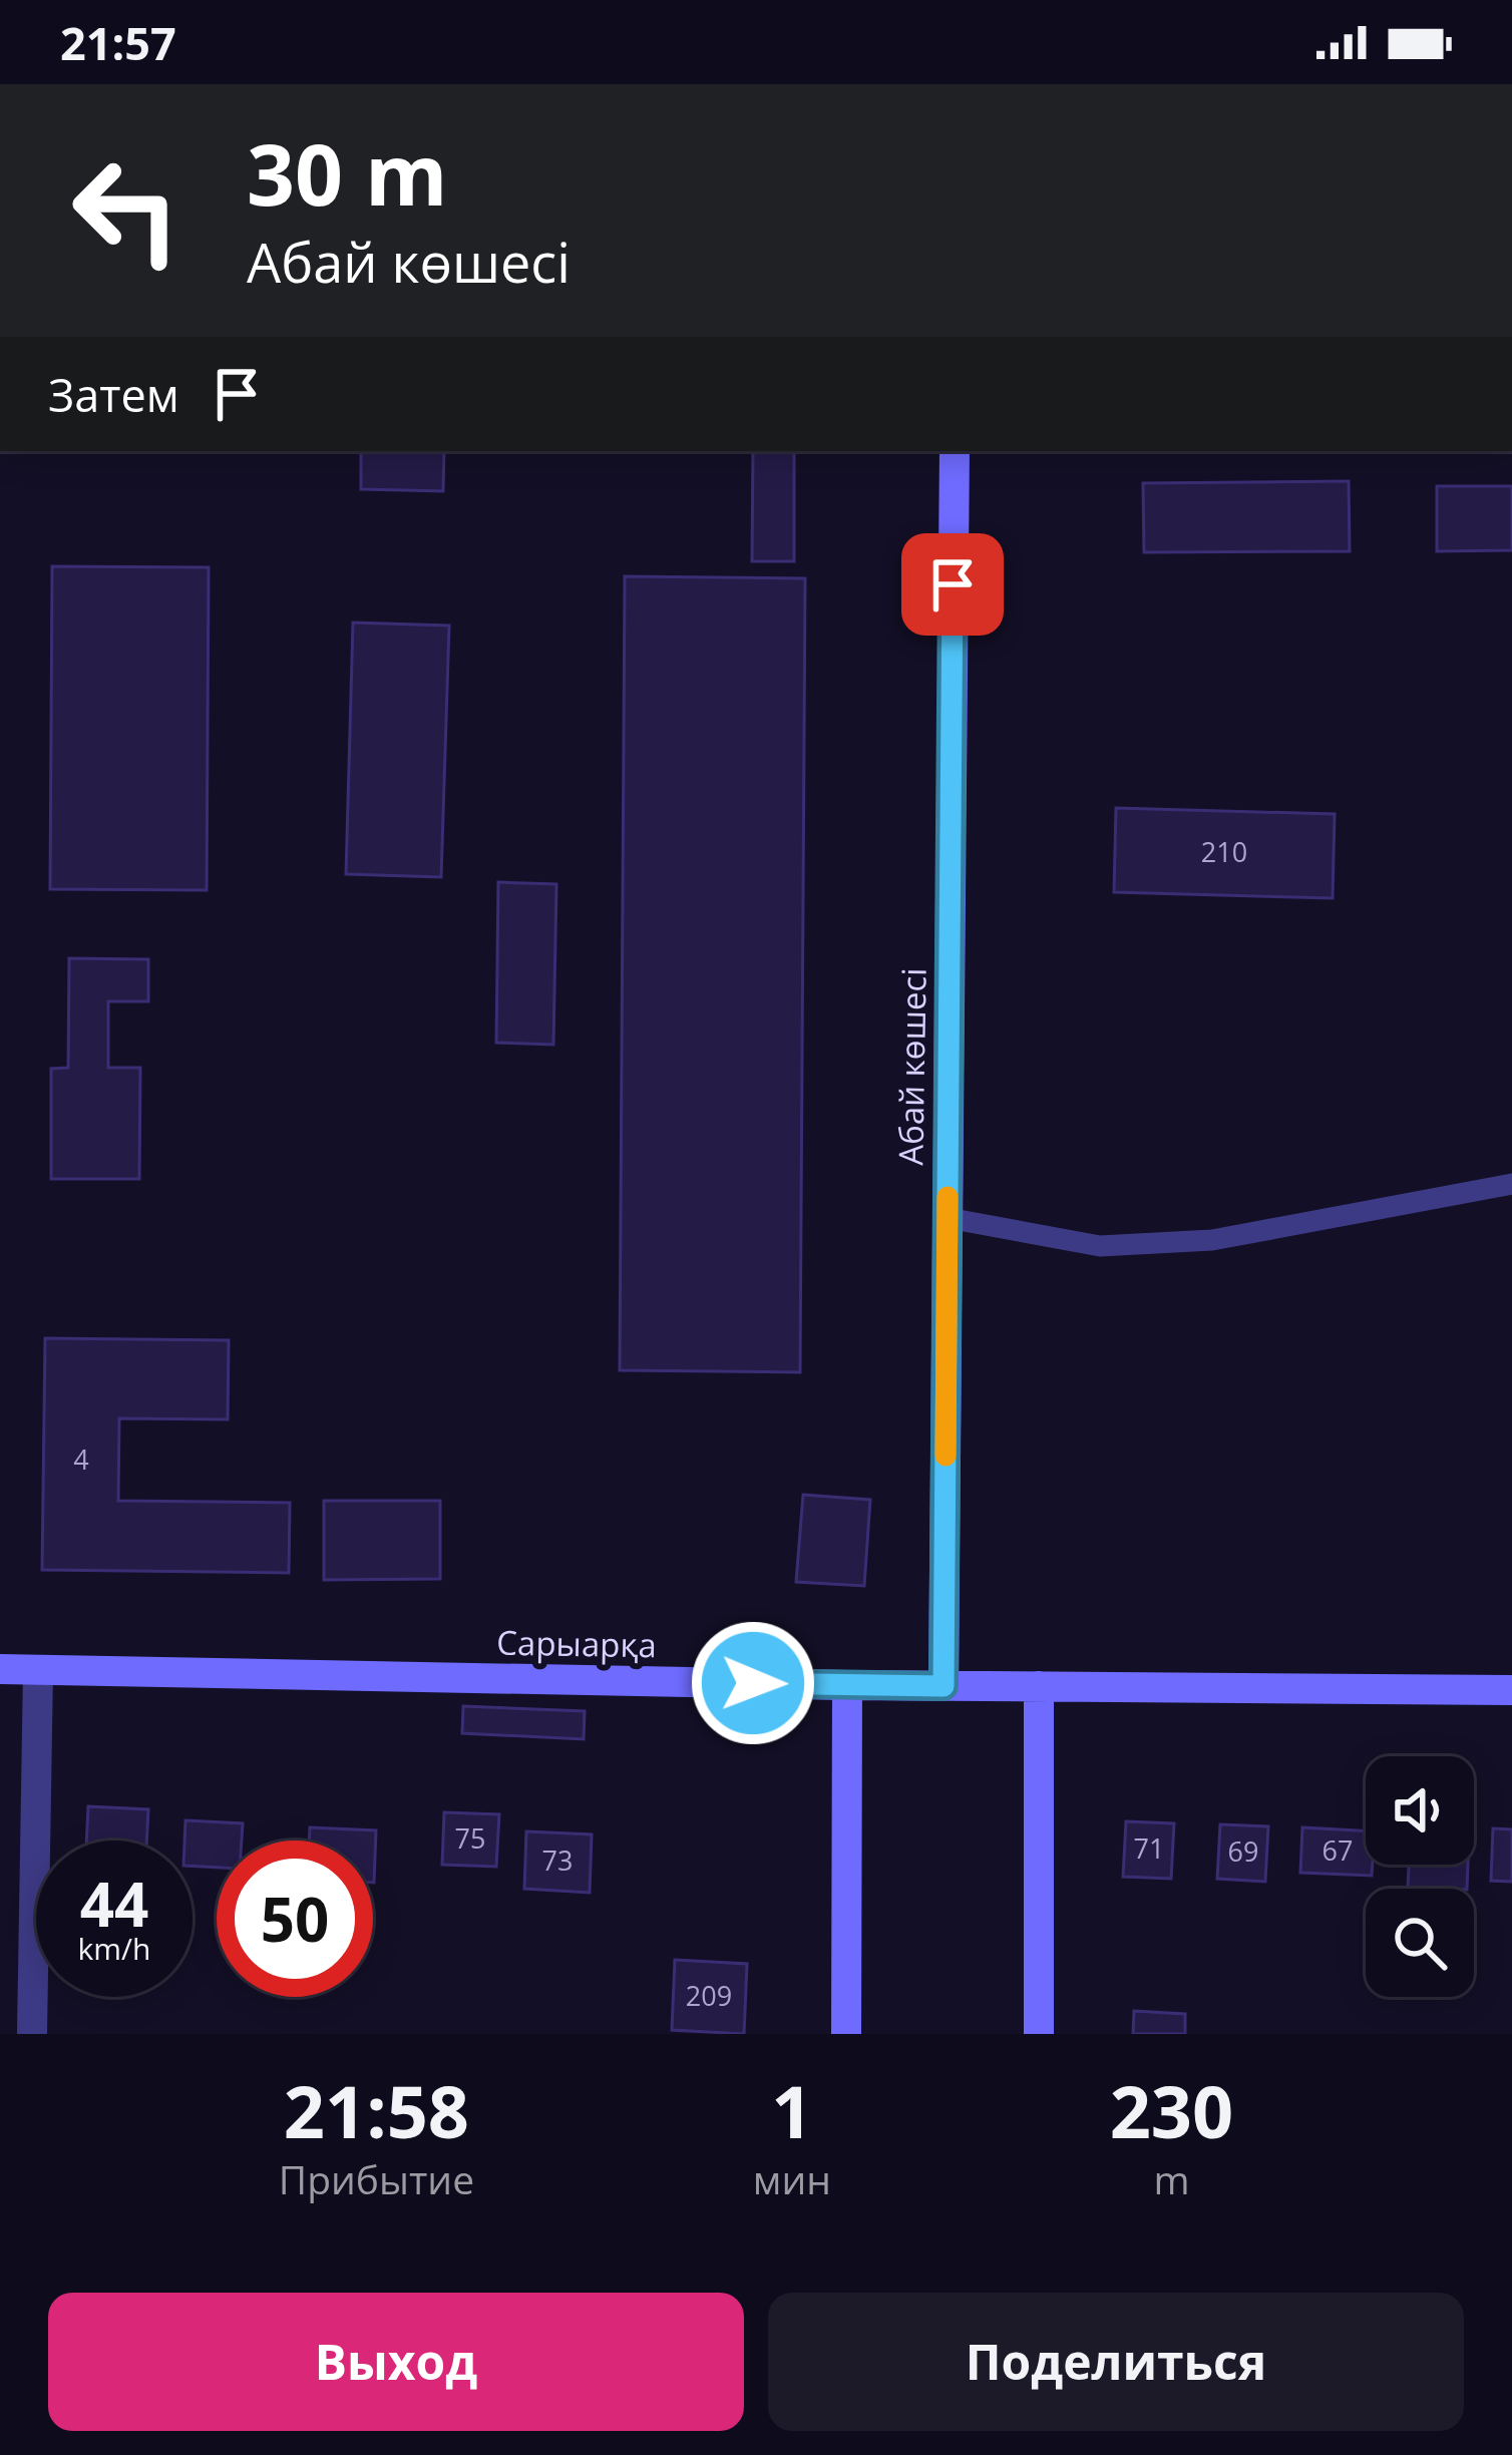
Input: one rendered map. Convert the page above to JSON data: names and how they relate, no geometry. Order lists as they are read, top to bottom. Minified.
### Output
{"streets":{"street":["Абай көшесі","Сарыарқа"]},"crossings":[["Абай көшесі","Сарыарқа"]],"house_numbers":["210","4","75","71","67","69","73","209"],"page":{"status":"21:57","turn":["30 m","Абай көшесі"],"then":"Затем","speed":"44 km/h","limit":"50","eta":["21:58","Прибытие","1","мин","230","m"],"buttons":["Выход","Поделиться"]}}
